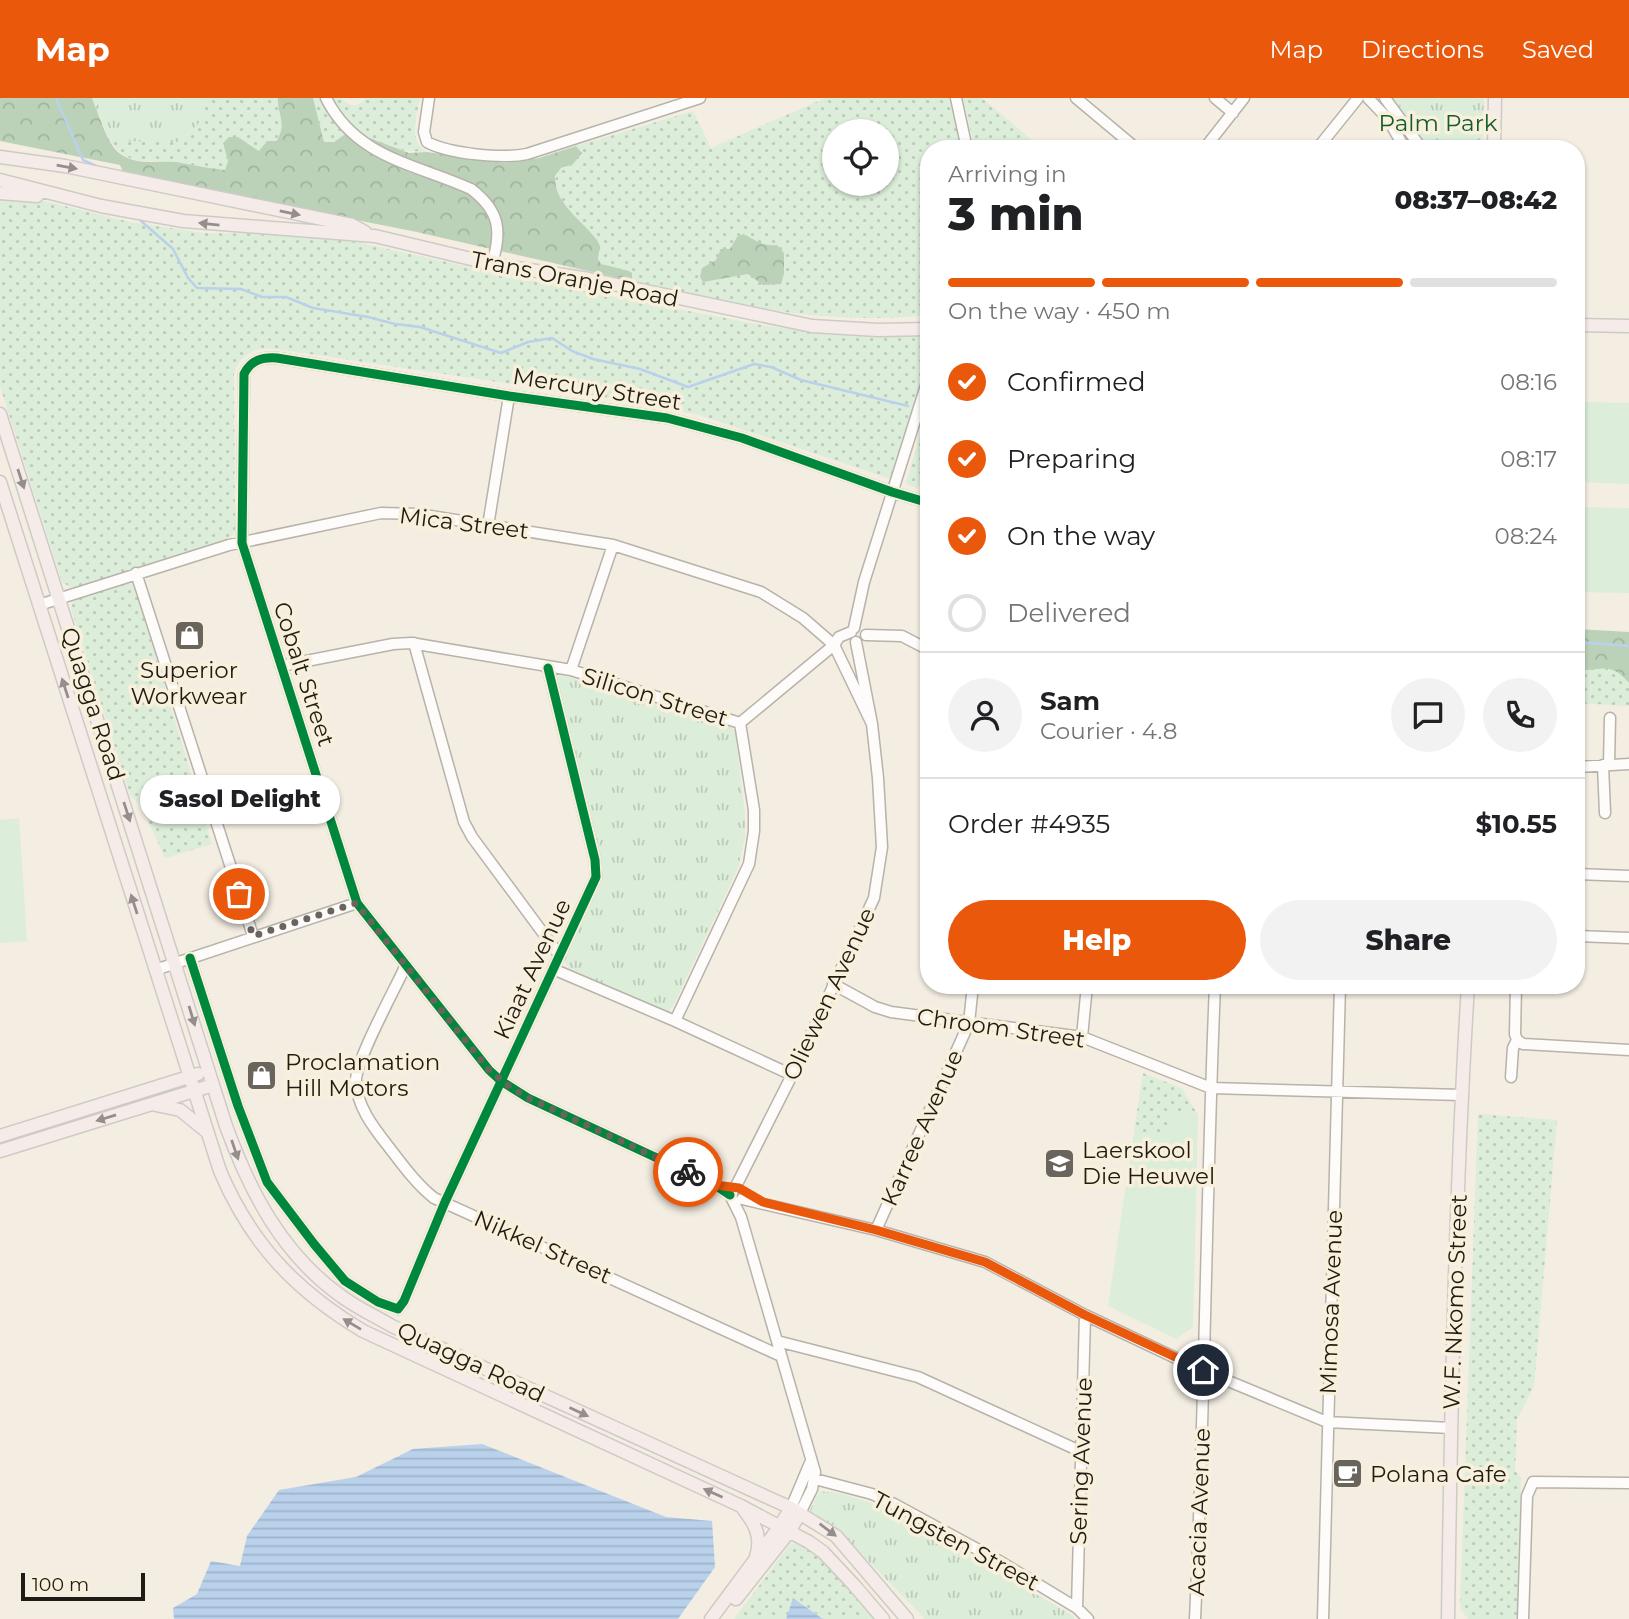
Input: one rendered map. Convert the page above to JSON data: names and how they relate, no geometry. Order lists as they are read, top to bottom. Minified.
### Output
{"streets":{"main road":["Trans Oranje Road","Quagga Road","W.F. Nkomo Street"],"street":["Mercury Street","Mica Street","Cobalt Street","Silicon Street","Kiaat Avenue","Oliewen Avenue","Chroom Street","Karree Avenue","Nikkel Street","Mimosa Avenue","Sering Avenue","Acacia Avenue","Tungsten Street"]},"crossings":[["Mercury Street","Cobalt Street"],["Mercury Street","Oliewen Avenue"],["Mica Street","Cobalt Street"],["Mica Street","Quagga Road"],["Mica Street","Oliewen Avenue"],["Cobalt Street","Silicon Street"],["Cobalt Street","Kiaat Avenue"],["Cobalt Street","Oliewen Avenue"],["Cobalt Street","Karree Avenue"],["Cobalt Street","Nikkel Street"],["Cobalt Street","Mimosa Avenue"],["Cobalt Street","W.F. Nkomo Street"],["Cobalt Street","Sering Avenue"],["Cobalt Street","Acacia Avenue"],["Silicon Street","Kiaat Avenue"],["Kiaat Avenue","Nikkel Street"],["Oliewen Avenue","Chroom Street"],["Oliewen Avenue","Nikkel Street"],["Oliewen Avenue","Tungsten Street"],["Chroom Street","Karree Avenue"],["Chroom Street","Mimosa Avenue"],["Chroom Street","W.F. Nkomo Street"],["Chroom Street","Acacia Avenue"],["Sering Avenue","Tungsten Street"]],"parks":["Palm Park"],"places":{"shop":["Superior Workwear","Proclamation Hill Motors"],"other":["Sasol Delight"],"school or university":["Laerskool Die Heuwel"],"cafe":["Polana Cafe"]},"scale_bar":"100 m","page":{"header":"Map","nav":["Map","Directions","Saved"],"heading":["3 min","Arriving in","08:37–08:42"],"panel":["Sam","Courier · 4.8","Order #4935","$10.55"],"bar":"On the way · 450 m","list":[["Confirmed","08:16"],["Preparing","08:17"],["On the way","08:24"],"Delivered"],"bubble":"Sasol Delight","buttons":["Help","Share"],"scale":"100 m"}}
